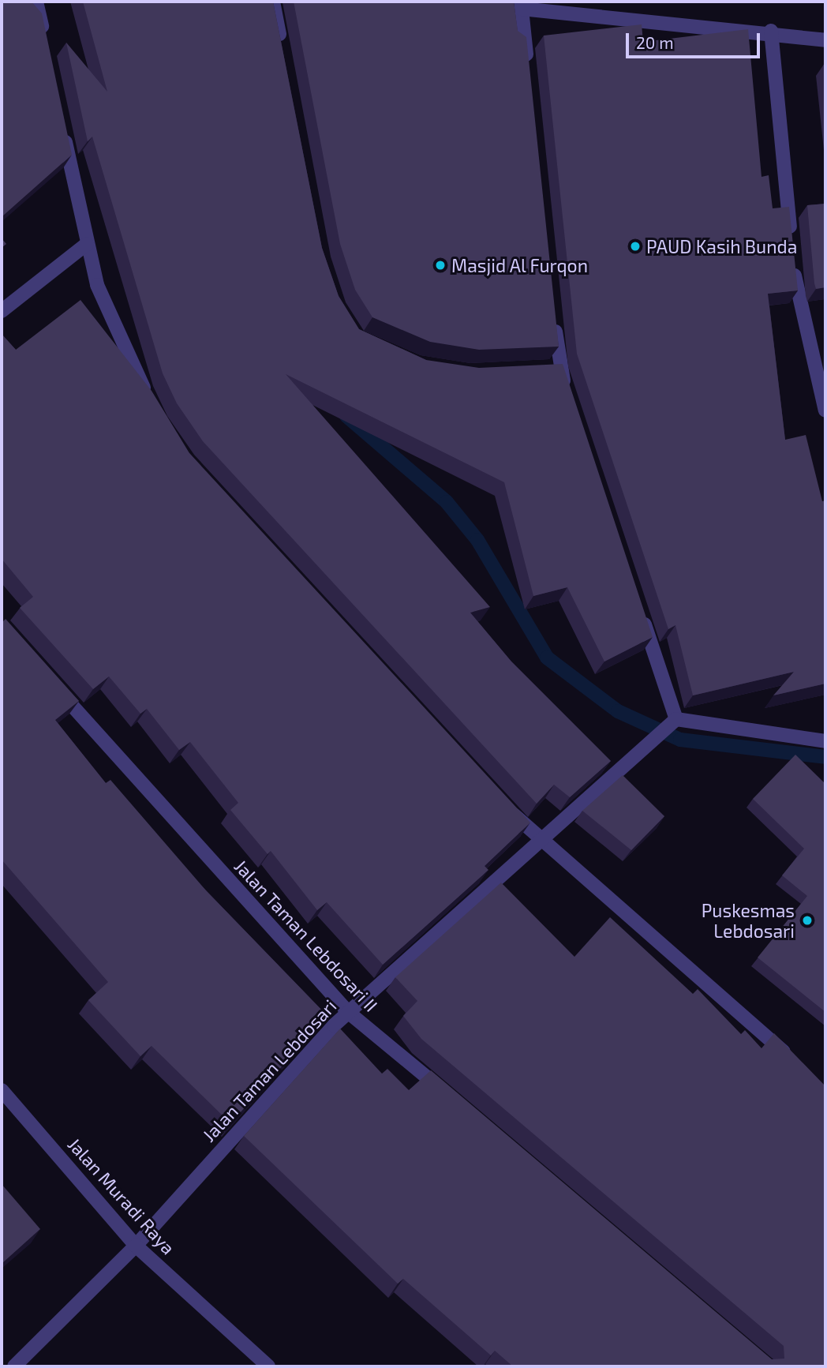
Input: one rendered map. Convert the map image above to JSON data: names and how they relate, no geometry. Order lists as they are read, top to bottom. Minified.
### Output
{"streets":{"street":["Jalan Taman Lebdosari II","Jalan Taman Lebdosari","Jalan Muradi Raya"]},"crossings":[["Jalan Taman Lebdosari II","Jalan Taman Lebdosari"],["Jalan Taman Lebdosari","Jalan Muradi Raya"]],"places":["PAUD Kasih Bunda","Masjid Al Furqon","Puskesmas Lebdosari"],"scale_bar":"20 m"}
